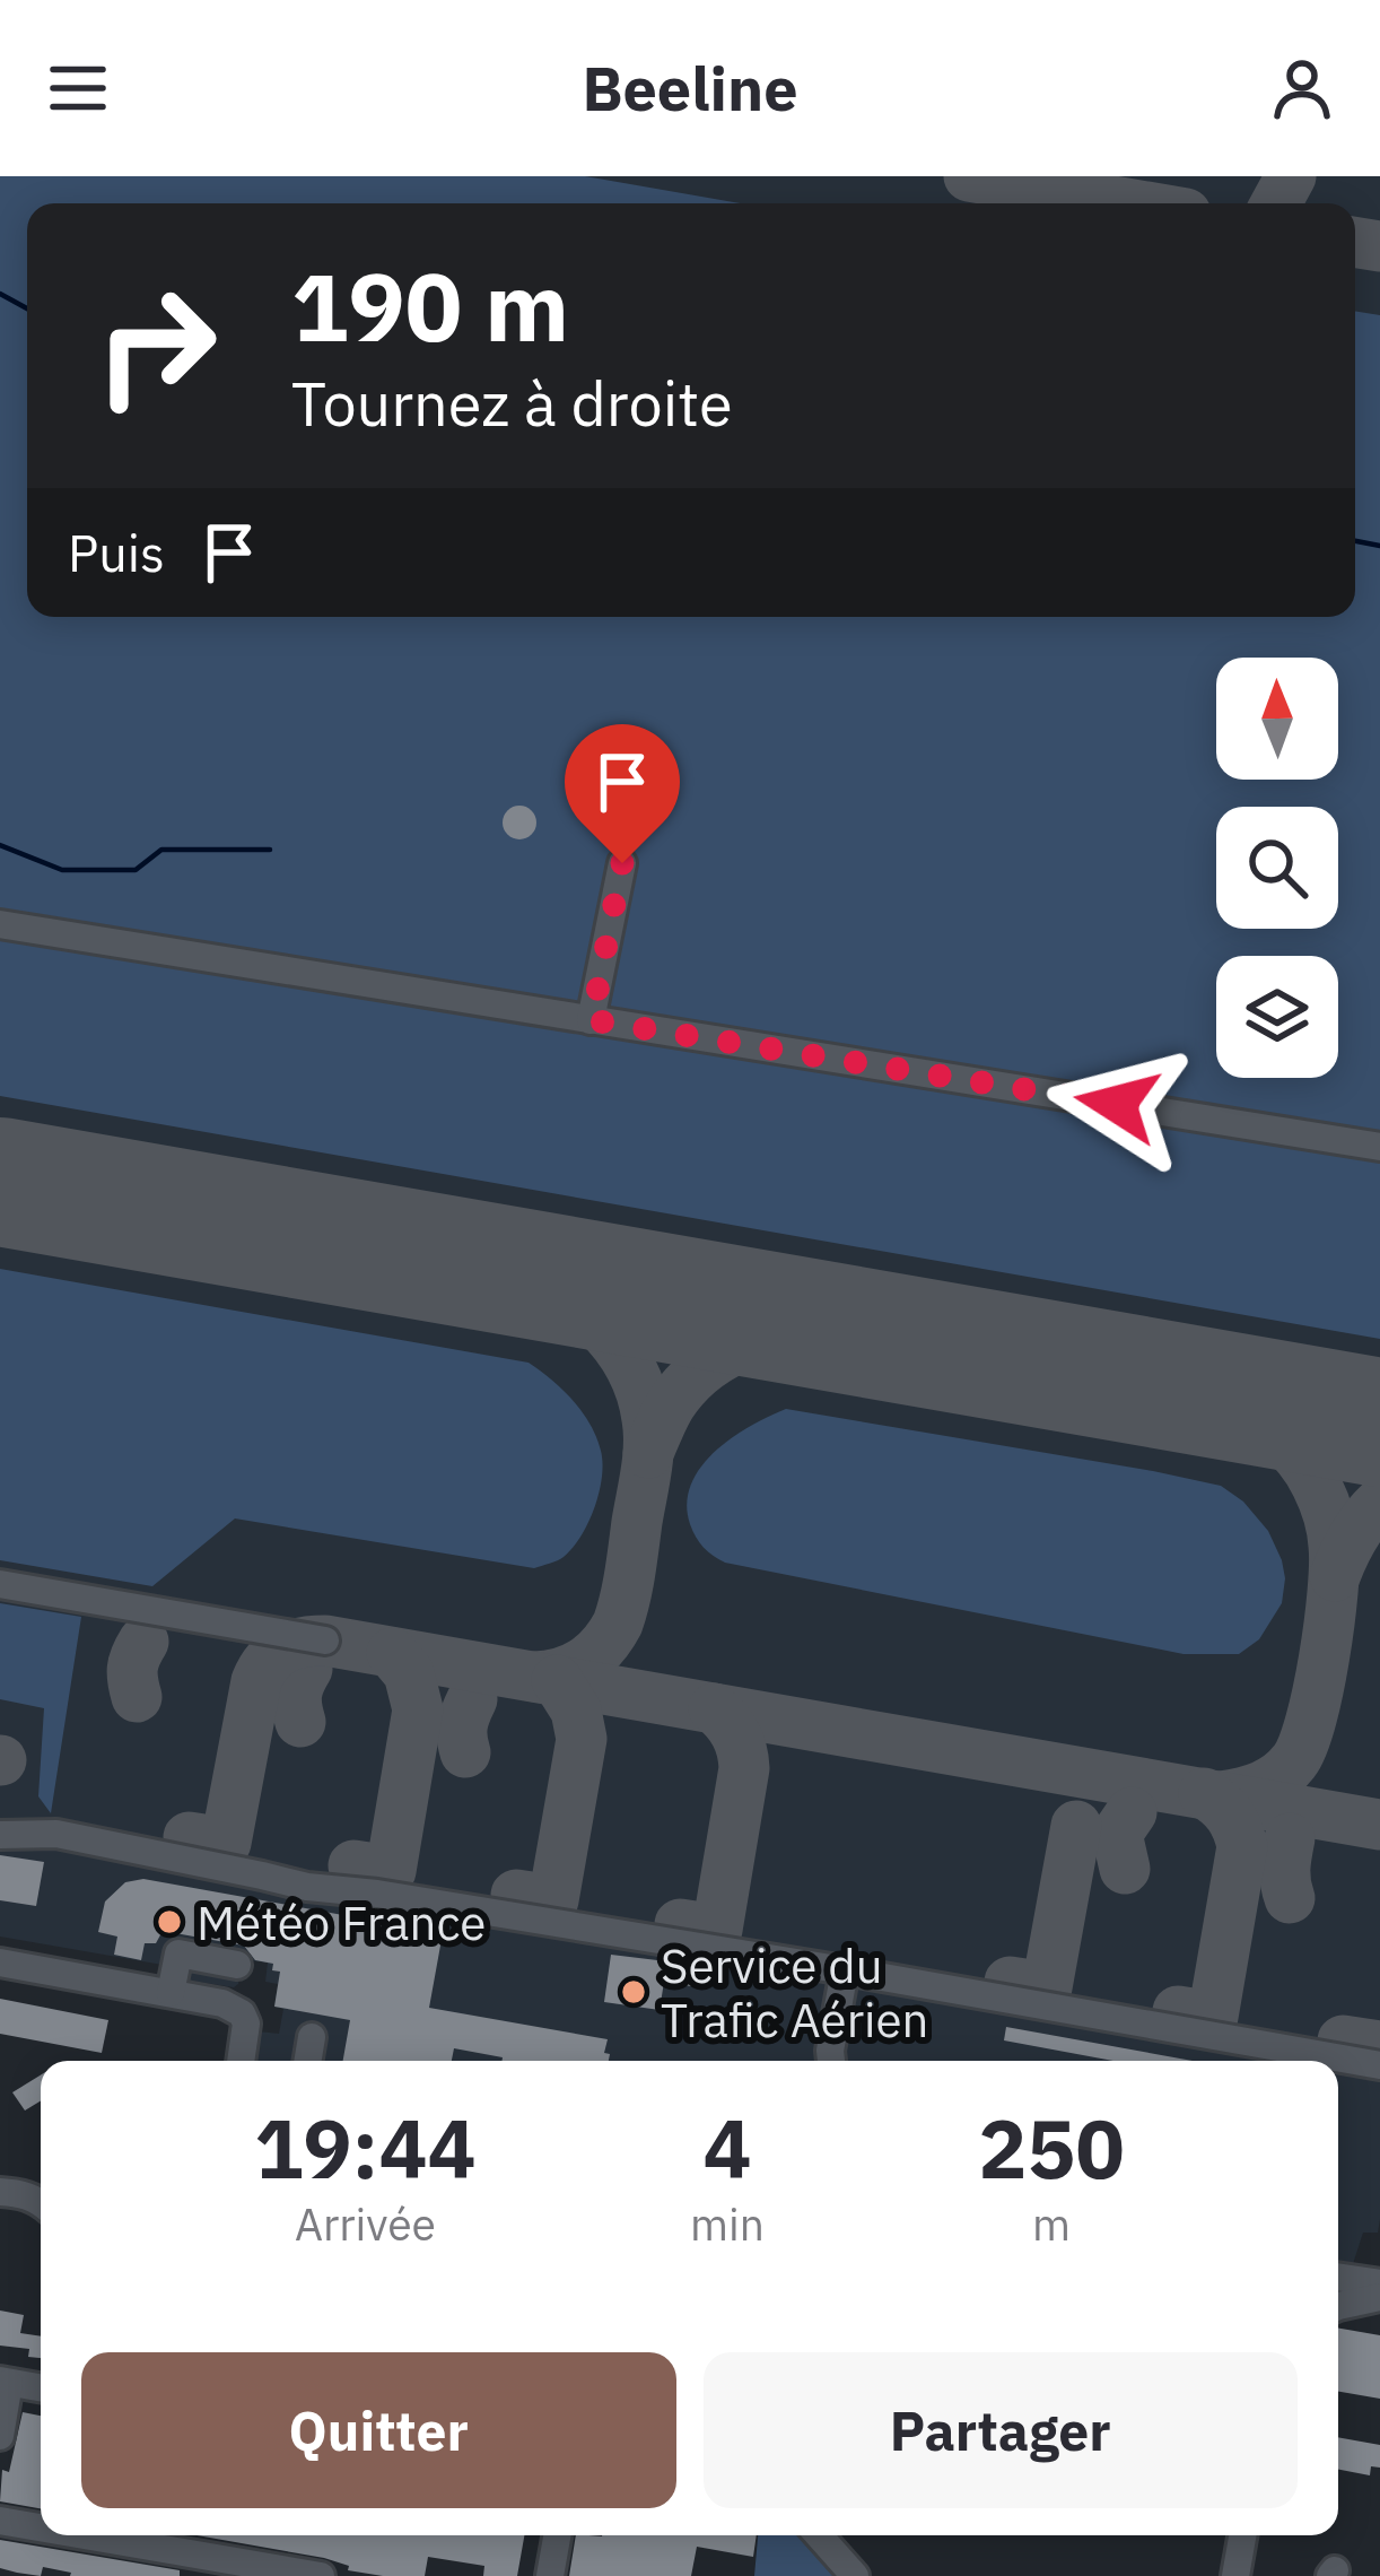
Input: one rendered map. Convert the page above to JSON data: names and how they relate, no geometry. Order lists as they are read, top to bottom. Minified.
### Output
{"places":["Météo France","Service du Trafic Aérien"],"north":"top","page":{"header":"Beeline","turn":["190 m","Tournez à droite"],"then":"Puis","eta":["19:44","Arrivée","4","min","250","m"],"buttons":["Quitter","Partager"]}}
